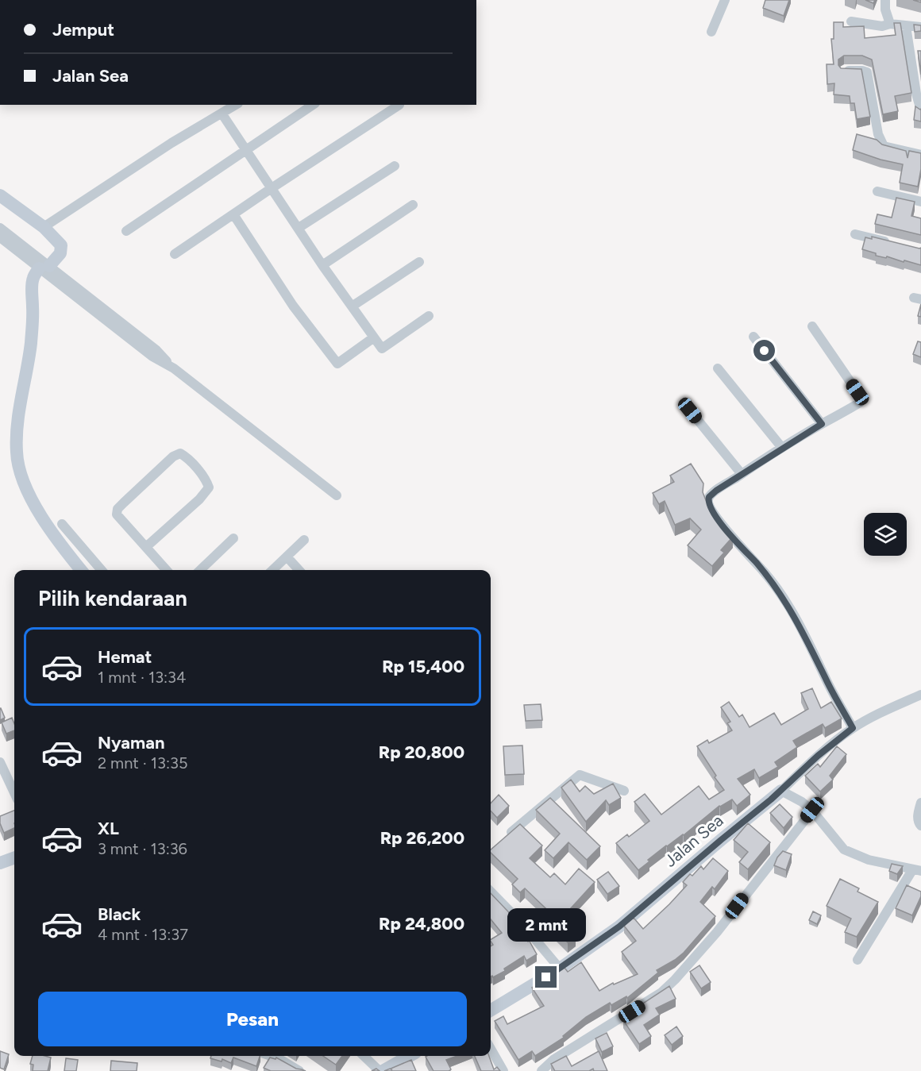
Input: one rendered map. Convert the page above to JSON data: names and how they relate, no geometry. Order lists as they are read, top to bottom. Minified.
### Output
{"streets":{"street":["Jalan Sea"]},"page":{"banner":["Jemput","Jalan Sea"],"heading":"Pilih kendaraan","list":[{"name":"Hemat","note":"1 mnt · 13:34","value":"Rp 15,400"},{"name":"Nyaman","note":"2 mnt · 13:35","value":"Rp 20,800"},{"name":"XL","note":"3 mnt · 13:36","value":"Rp 26,200"},{"name":"Black","note":"4 mnt · 13:37","value":"Rp 24,800"}],"bubble":"2 mnt","buttons":"Pesan"}}
